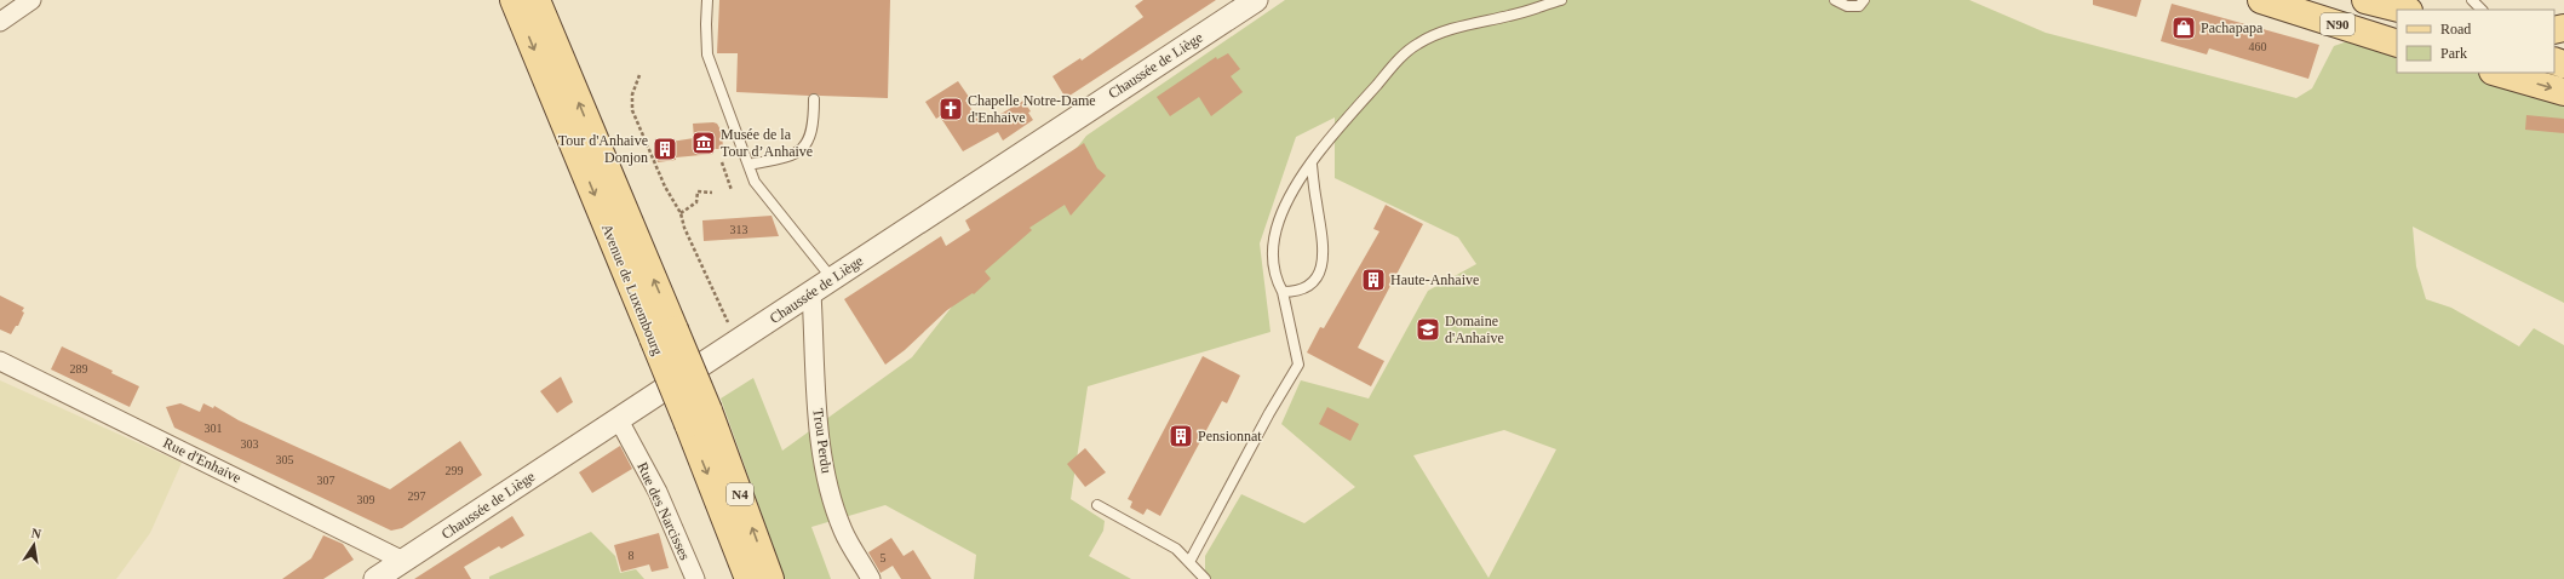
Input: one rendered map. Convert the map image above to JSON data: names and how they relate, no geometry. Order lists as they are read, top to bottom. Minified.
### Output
{"streets":{"main road":["N90","Avenue de Luxembourg","N4"],"street":["Chaussée de Liège","Trou Perdu","Rue d'Enhaive","Rue des Narcisses"]},"crossings":[["Chaussée de Liège","Trou Perdu"],["Chaussée de Liège","Rue d'Enhaive"],["Chaussée de Liège","Rue des Narcisses"]],"places":{"shop":["Pachapapa"],"church":["Chapelle Notre-Dame d'Enhaive"],"museum":["Musée de la Tour d’Anhaive"],"building":["Tour d'Anhaive Donjon","Haute-Anhaive","Pensionnat"],"school or university":["Domaine d'Anhaive"]},"house_numbers":["460","313","289","301","303","305","299","307","297","309","8","5"],"legend":["Road","Park"],"north":"top"}
